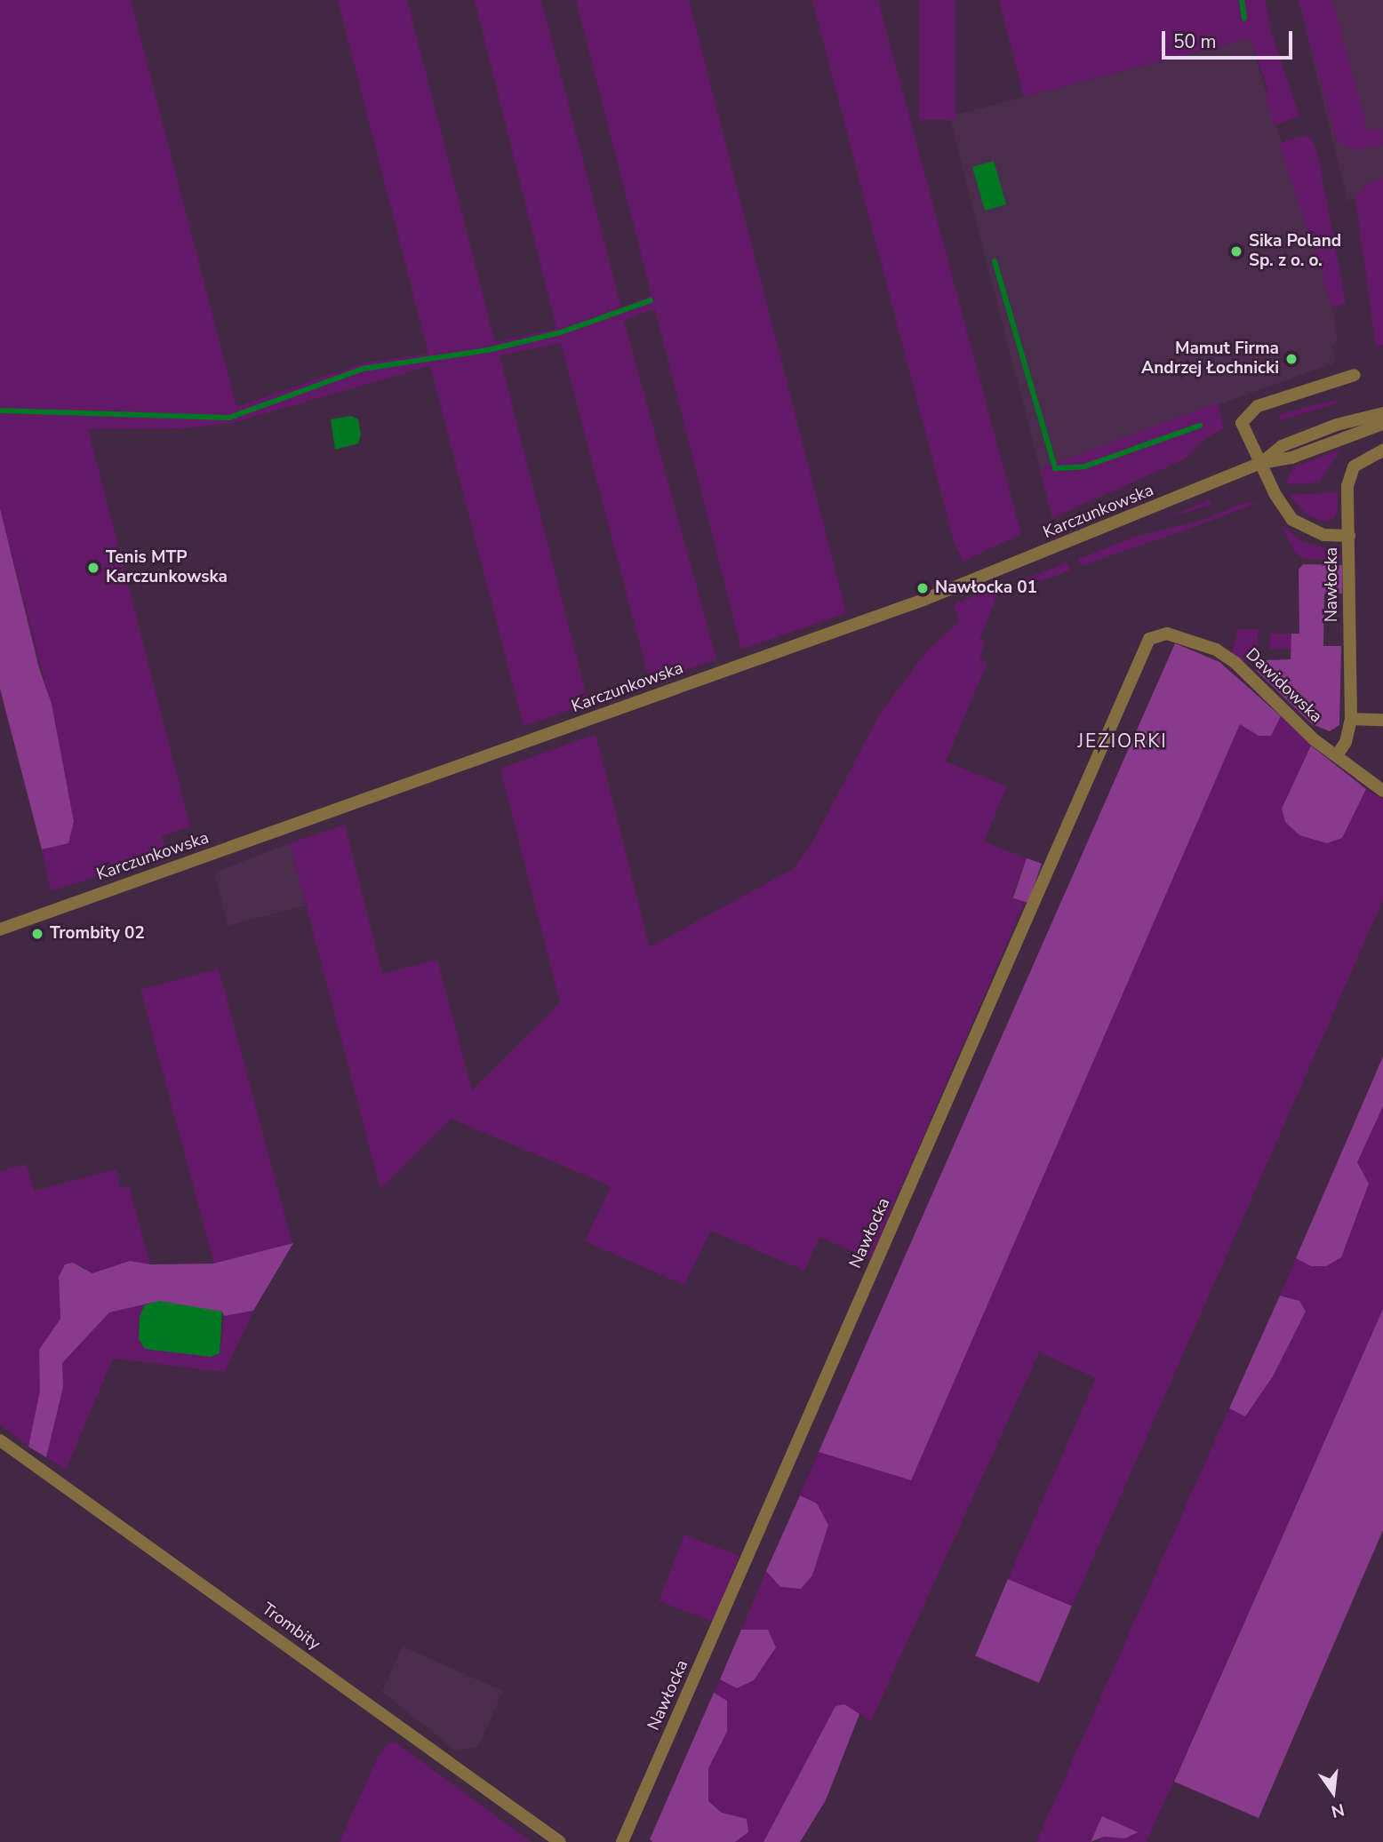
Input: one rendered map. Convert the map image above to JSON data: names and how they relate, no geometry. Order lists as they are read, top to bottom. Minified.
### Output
{"streets":{"street":["Karczunkowska","Nawłocka","Dawidowska","Trombity"]},"crossings":[["Karczunkowska","Nawłocka"],["Nawłocka","Dawidowska"]],"districts":["JEZIORKI"],"places":["Sika Poland Sp. z o. o.","Mamut Firma Andrzej Łochnicki","Tenis MTP Karczunkowska","Nawłocka 01","Trombity 02"],"scale_bar":"50 m","north":"bottom"}
